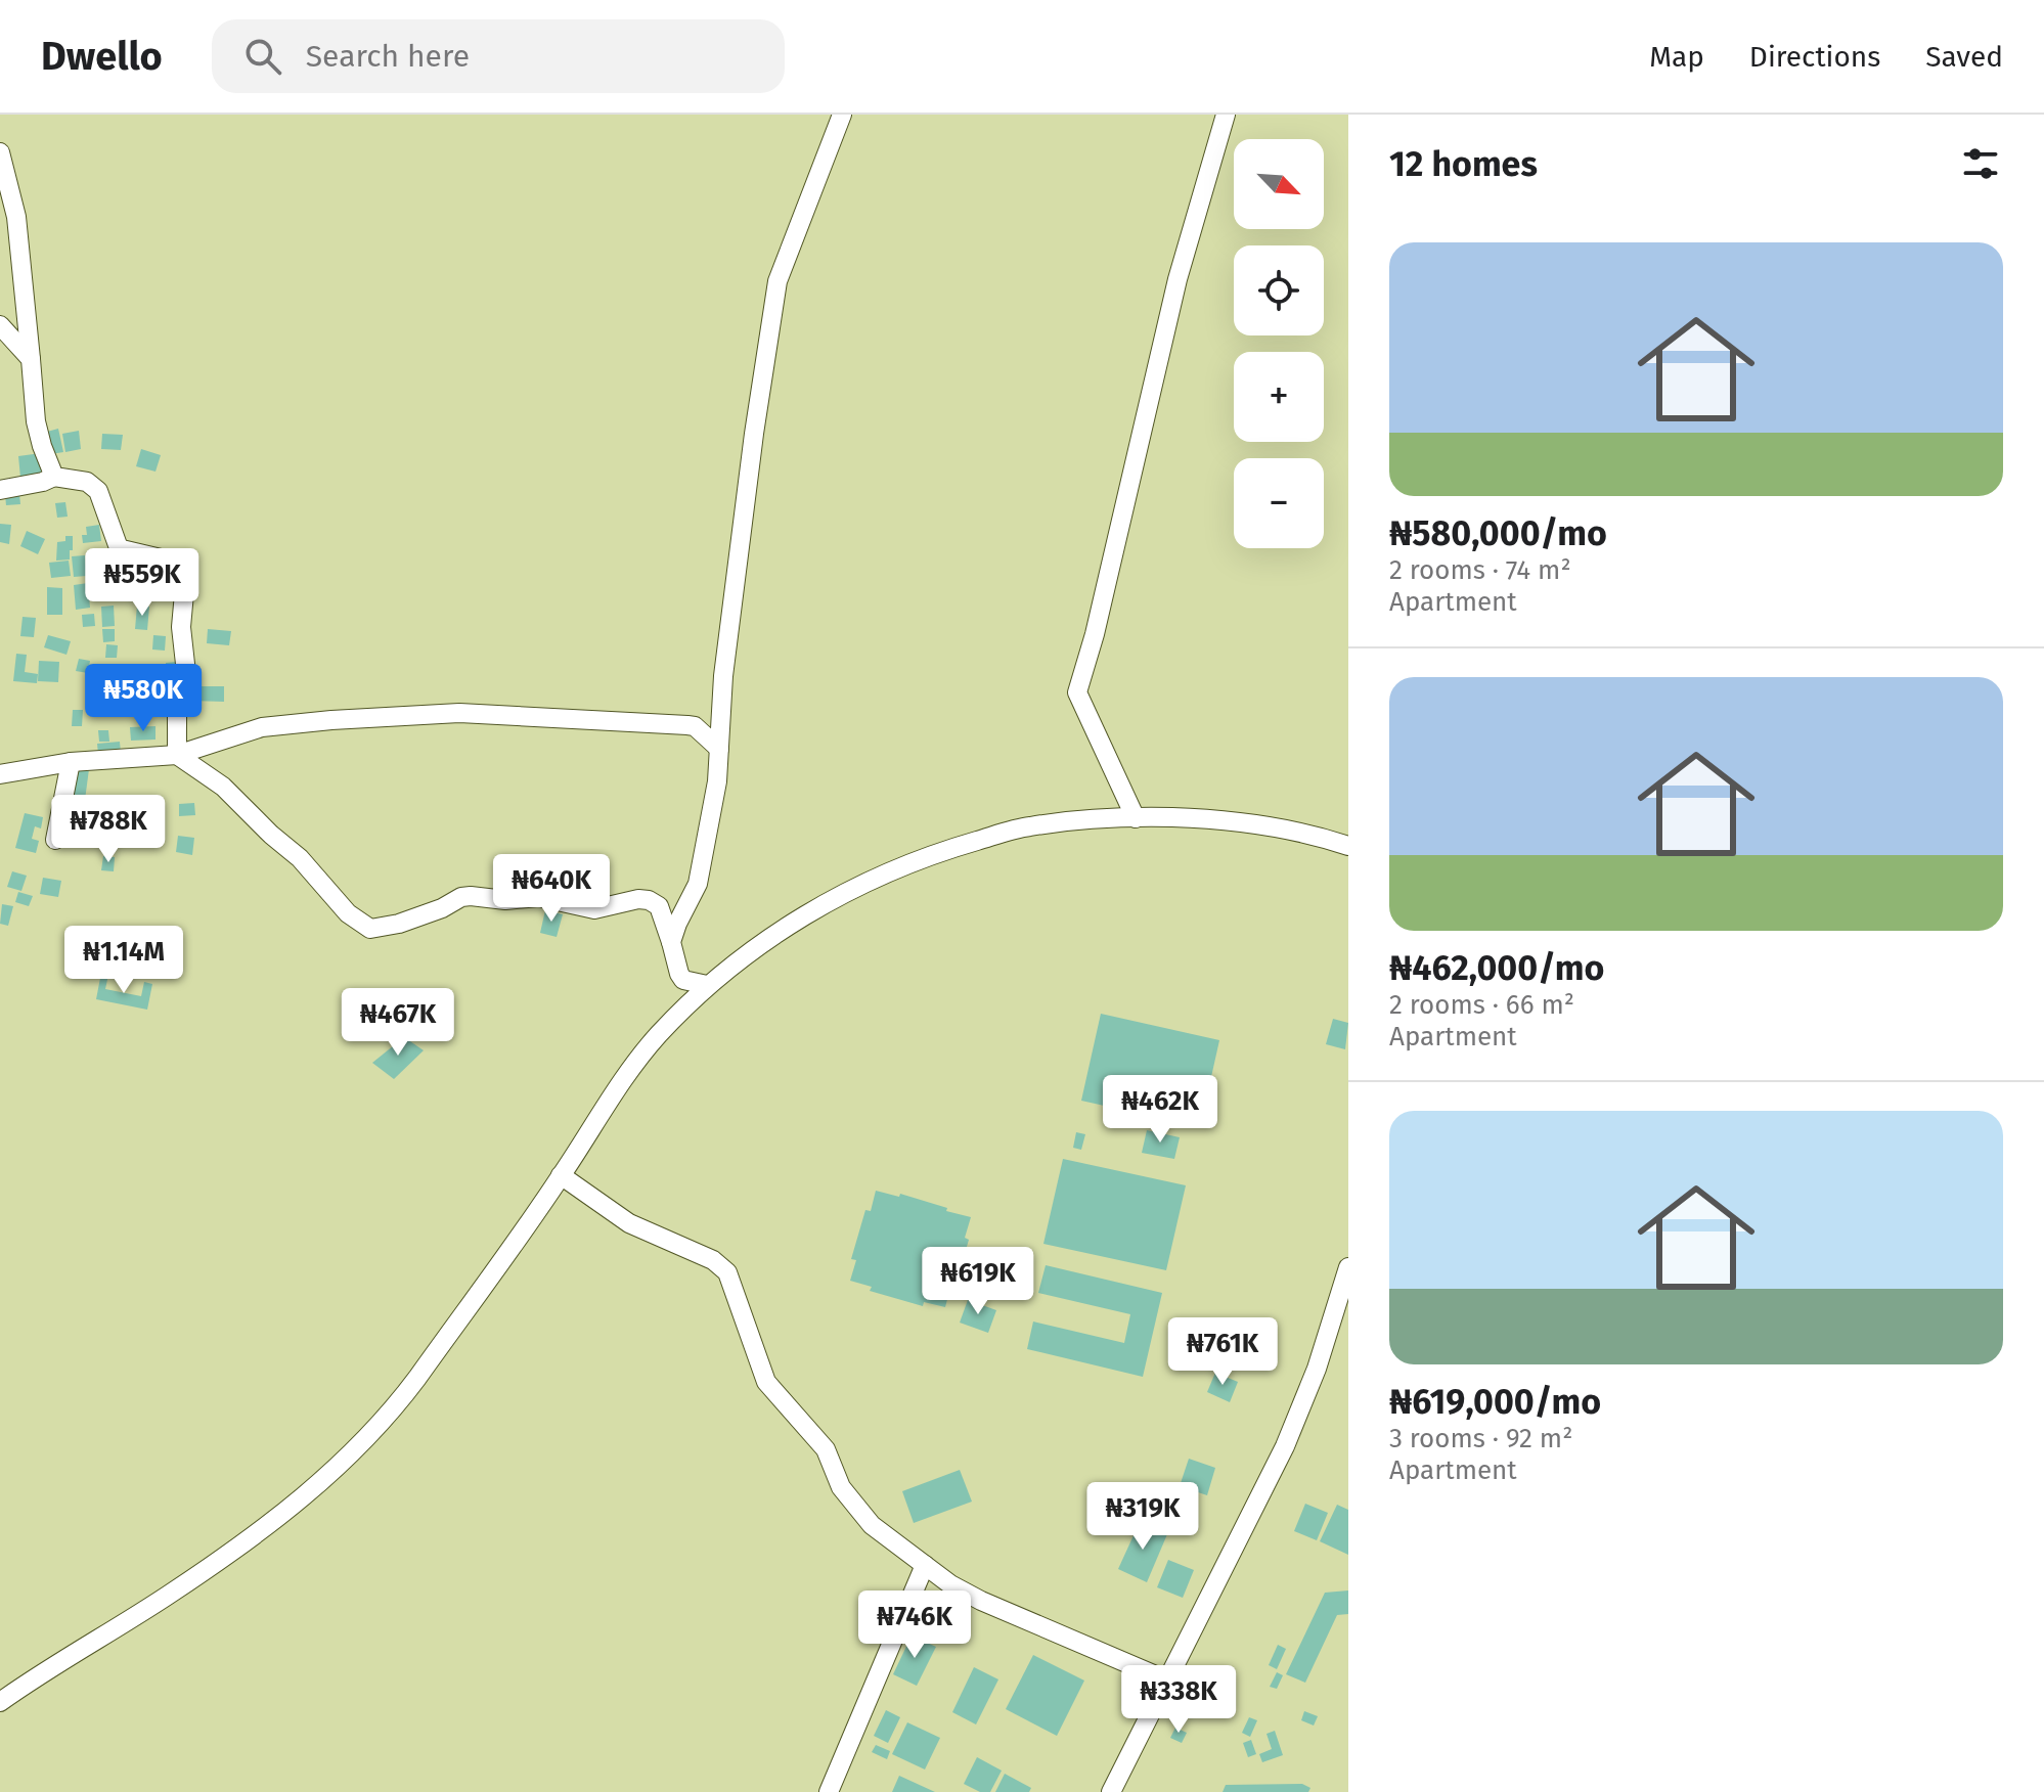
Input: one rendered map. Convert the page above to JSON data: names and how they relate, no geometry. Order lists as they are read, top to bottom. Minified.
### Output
{"north":"bottom right","page":{"header":"Dwello","search":"Search here","nav":["Map","Directions","Saved"],"heading":"12 homes","map_buttons":["+","−"],"list":[{"name":"₦580,000/mo","note":"2 rooms · 74 m² · Apartment"},{"name":"₦462,000/mo","note":"2 rooms · 66 m² · Apartment"},{"name":"₦619,000/mo","note":"3 rooms · 92 m² · Apartment"}],"price":["₦559K","₦580K","₦788K","₦640K","₦1.14M","₦467K","₦462K","₦619K","₦761K","₦319K","₦746K","₦338K"]}}
